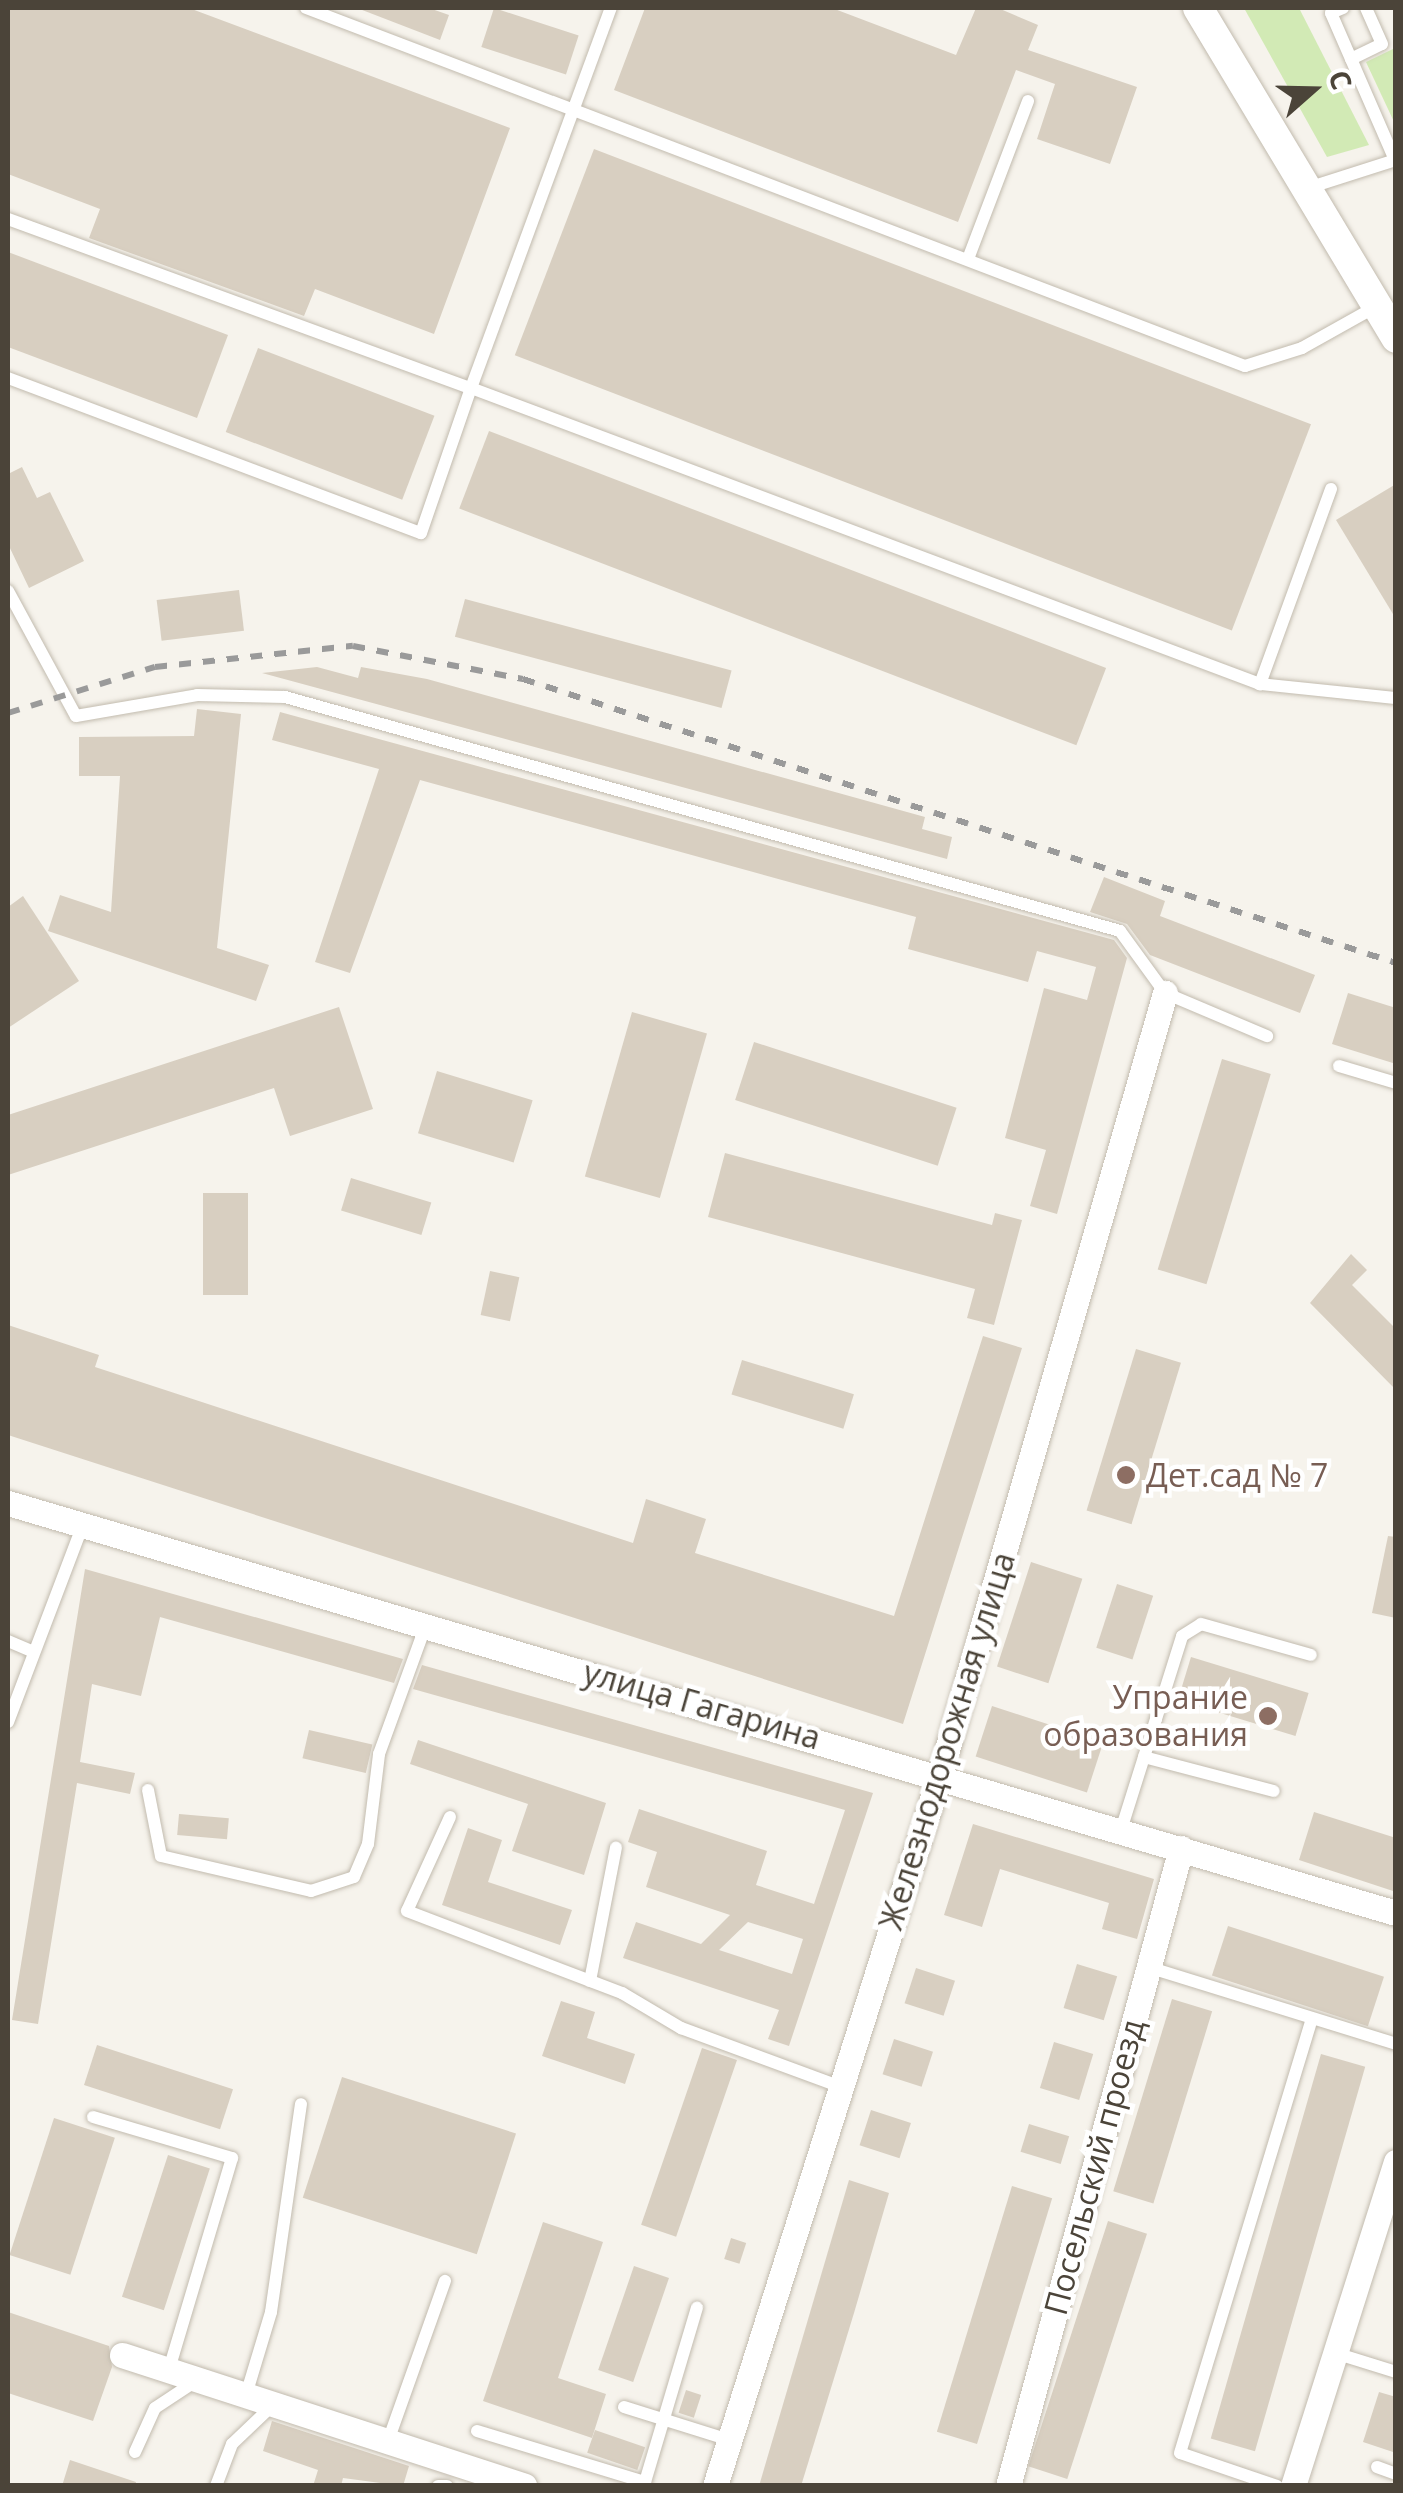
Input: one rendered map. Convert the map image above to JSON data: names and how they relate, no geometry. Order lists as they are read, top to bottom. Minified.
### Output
{"streets":{"street":["улица Гагарина","Железнодорожная улица","Посельский проезд"]},"crossings":[["улица Гагарина","Железнодорожная улица"],["улица Гагарина","Посельский проезд"]],"places":["Дет.сад № 7","Упрание образования"],"north":"right"}
